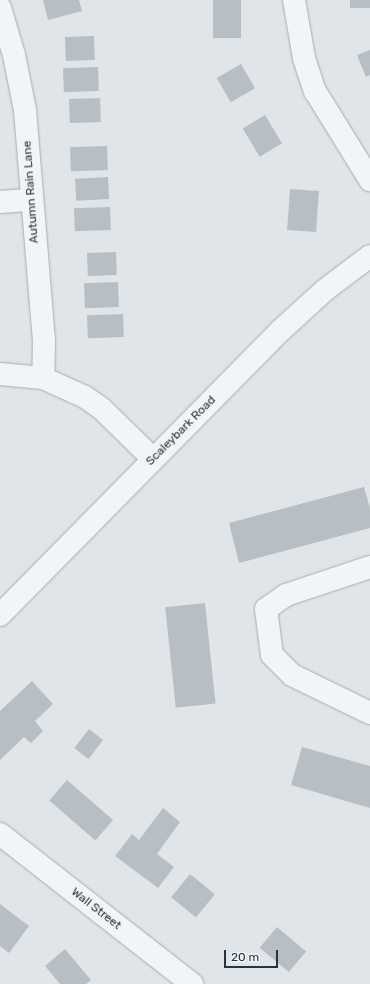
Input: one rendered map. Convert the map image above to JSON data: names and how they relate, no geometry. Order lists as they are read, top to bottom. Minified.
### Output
{"streets":{"street":["Autumn Rain Lane","Scaleybark Road","Wall Street"]},"scale_bar":"20 m"}
